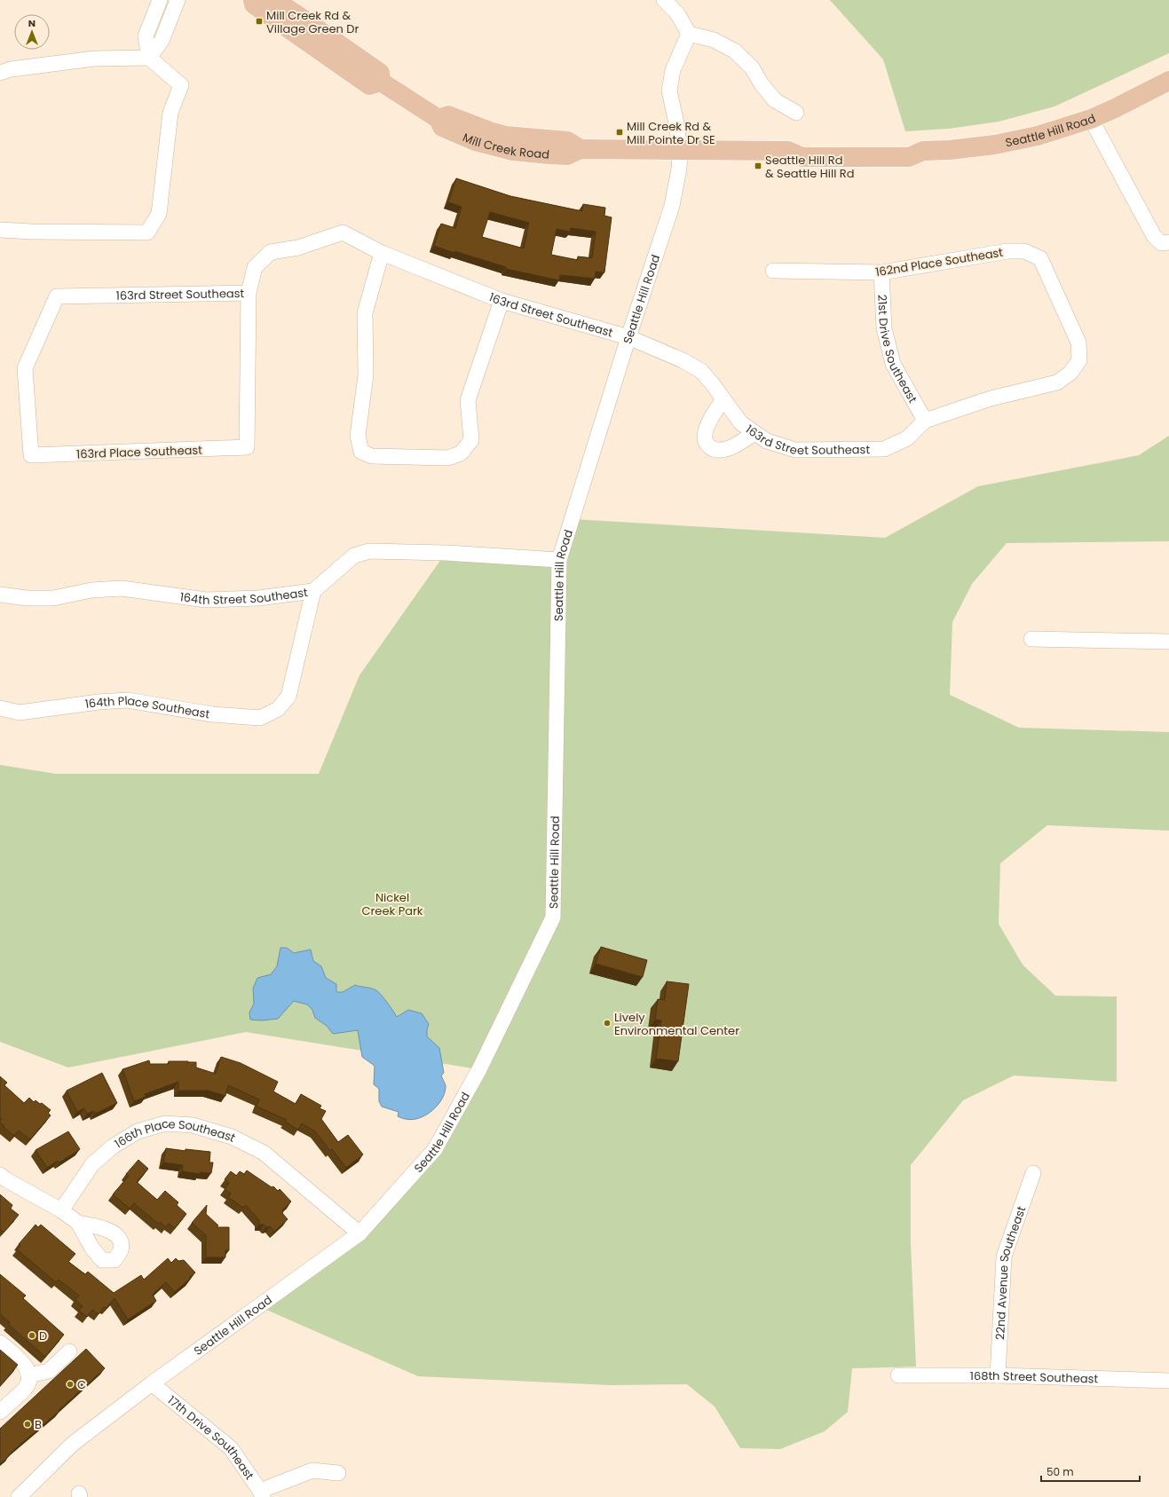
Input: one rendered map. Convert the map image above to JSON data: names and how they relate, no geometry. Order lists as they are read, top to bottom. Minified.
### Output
{"streets":{"main road":["Seattle Hill Road","Mill Creek Road"],"street":["162nd Place Southeast","163rd Street Southeast","21st Drive Southeast","163rd Place Southeast","164th Street Southeast","164th Place Southeast","166th Place Southeast","22nd Avenue Southeast","168th Street Southeast","17th Drive Southeast"]},"crossings":[["Seattle Hill Road","Mill Creek Road"],["Seattle Hill Road","163rd Street Southeast"],["Seattle Hill Road","164th Street Southeast"],["Seattle Hill Road","166th Place Southeast"],["Seattle Hill Road","17th Drive Southeast"],["162nd Place Southeast","163rd Street Southeast"],["162nd Place Southeast","21st Drive Southeast"],["163rd Street Southeast","21st Drive Southeast"],["163rd Street Southeast","163rd Place Southeast"],["164th Street Southeast","164th Place Southeast"],["22nd Avenue Southeast","168th Street Southeast"]],"parks":["Nickel Creek Park"],"places":{"transit":["Mill Creek Rd & Village Green Dr","Mill Creek Rd & Mill Pointe Dr SE","Seattle Hill Rd & Seattle Hill Rd"],"other":["Lively Environmental Center","D","C","B"]},"scale_bar":"50 m","north":"top"}
